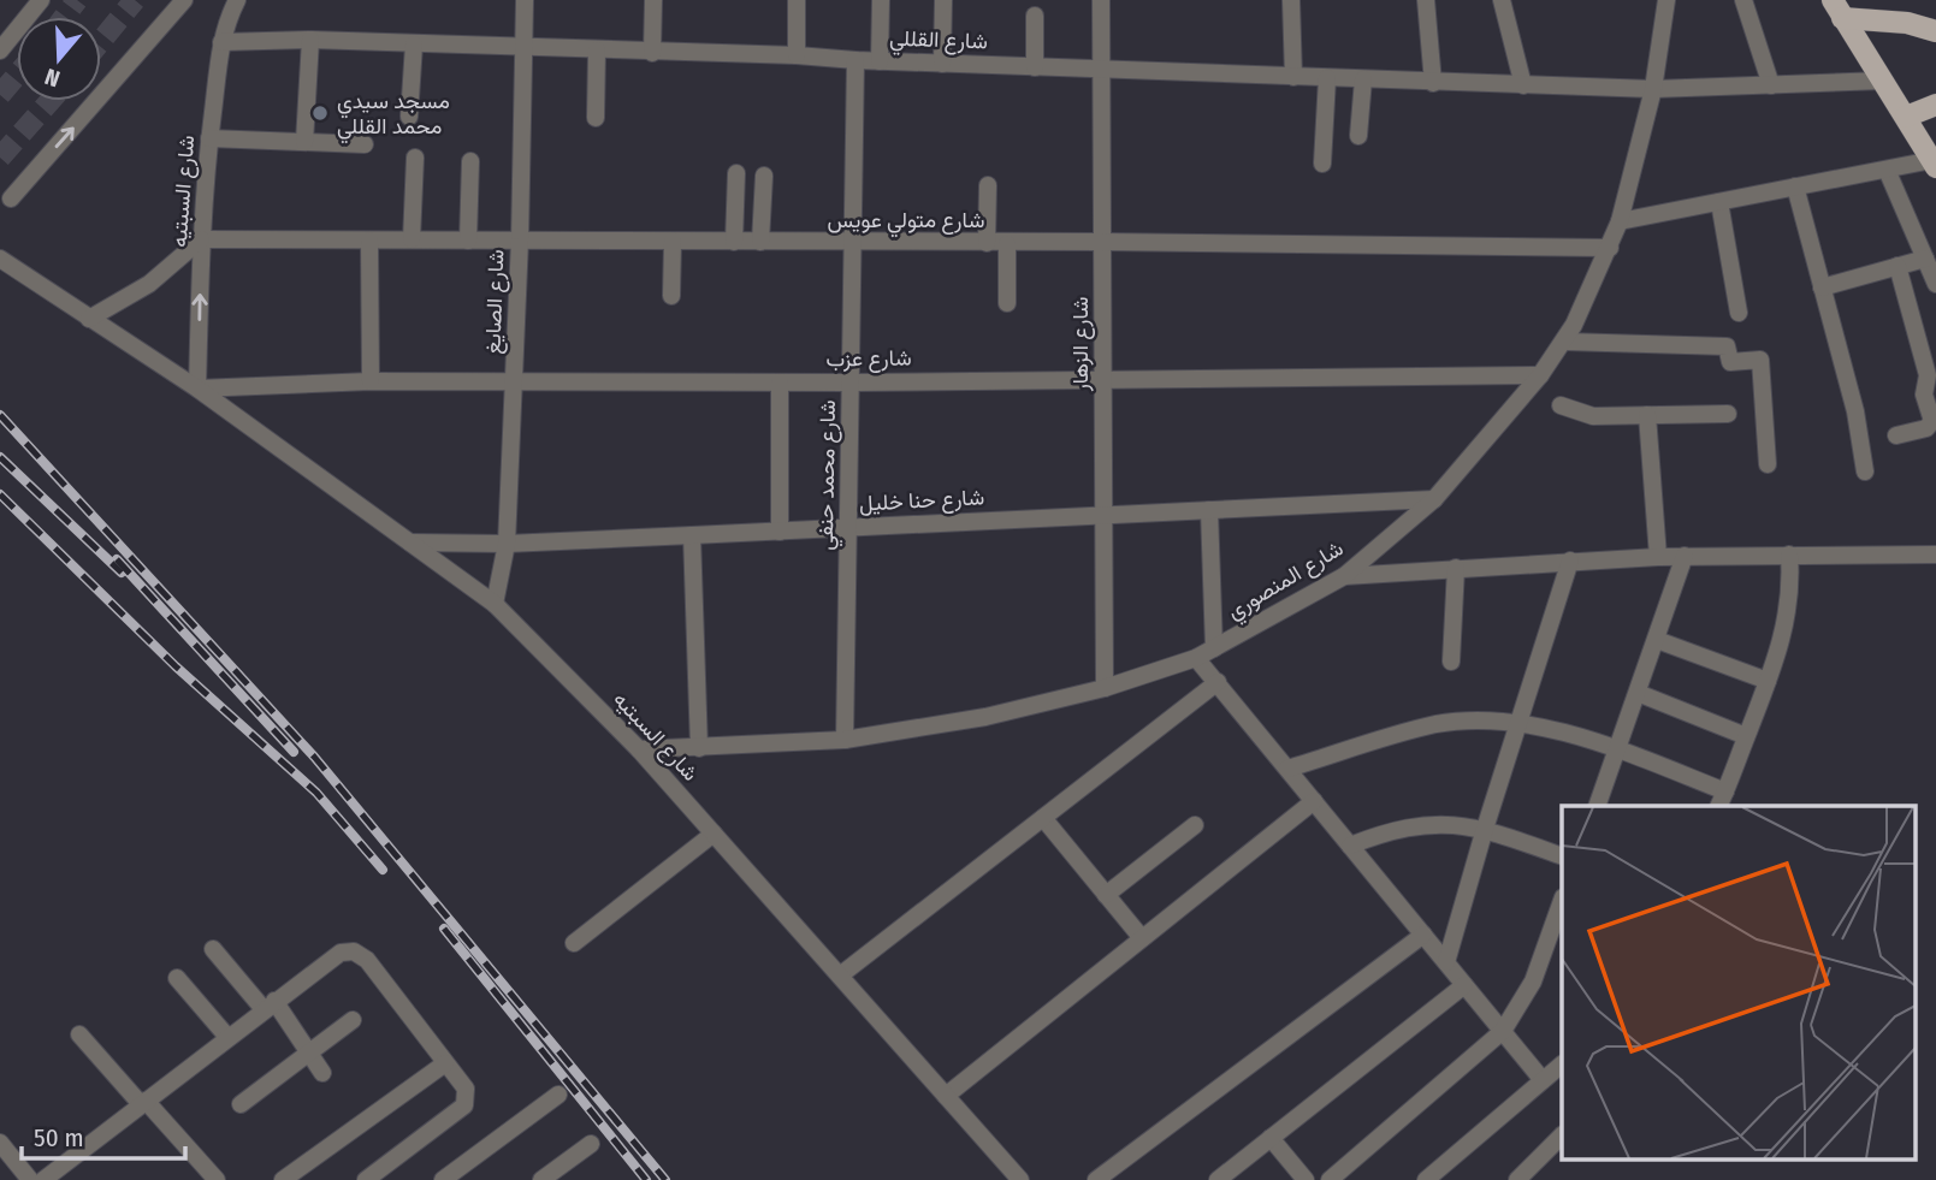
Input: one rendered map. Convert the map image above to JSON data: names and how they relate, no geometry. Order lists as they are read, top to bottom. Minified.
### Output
{"streets":{"street":["شارع القللي","شارع السبتيه","شارع متولي عويس","شارع الصايغ","شارع الزهار","شارع عزب","شارع محمد حنفي","شارع حنا خليل","شارع المنصوري"]},"crossings":[["شارع القللي","شارع السبتيه"],["شارع القللي","شارع الصايغ"],["شارع القللي","شارع الزهار"],["شارع القللي","شارع محمد حنفي"],["شارع القللي","شارع المنصوري"],["شارع السبتيه","شارع متولي عويس"],["شارع السبتيه","شارع الصايغ"],["شارع السبتيه","شارع عزب"],["شارع السبتيه","شارع حنا خليل"],["شارع السبتيه","شارع المنصوري"],["شارع متولي عويس","شارع الصايغ"],["شارع متولي عويس","شارع الزهار"],["شارع متولي عويس","شارع محمد حنفي"],["شارع متولي عويس","شارع المنصوري"],["شارع الصايغ","شارع عزب"],["شارع الصايغ","شارع حنا خليل"],["شارع الزهار","شارع عزب"],["شارع الزهار","شارع حنا خليل"],["شارع الزهار","شارع المنصوري"],["شارع عزب","شارع محمد حنفي"],["شارع عزب","شارع المنصوري"],["شارع محمد حنفي","شارع حنا خليل"],["شارع محمد حنفي","شارع المنصوري"],["شارع حنا خليل","شارع المنصوري"]],"places":["مسجد سيدي محمد القللي"],"scale_bar":"50 m","north":"bottom"}
